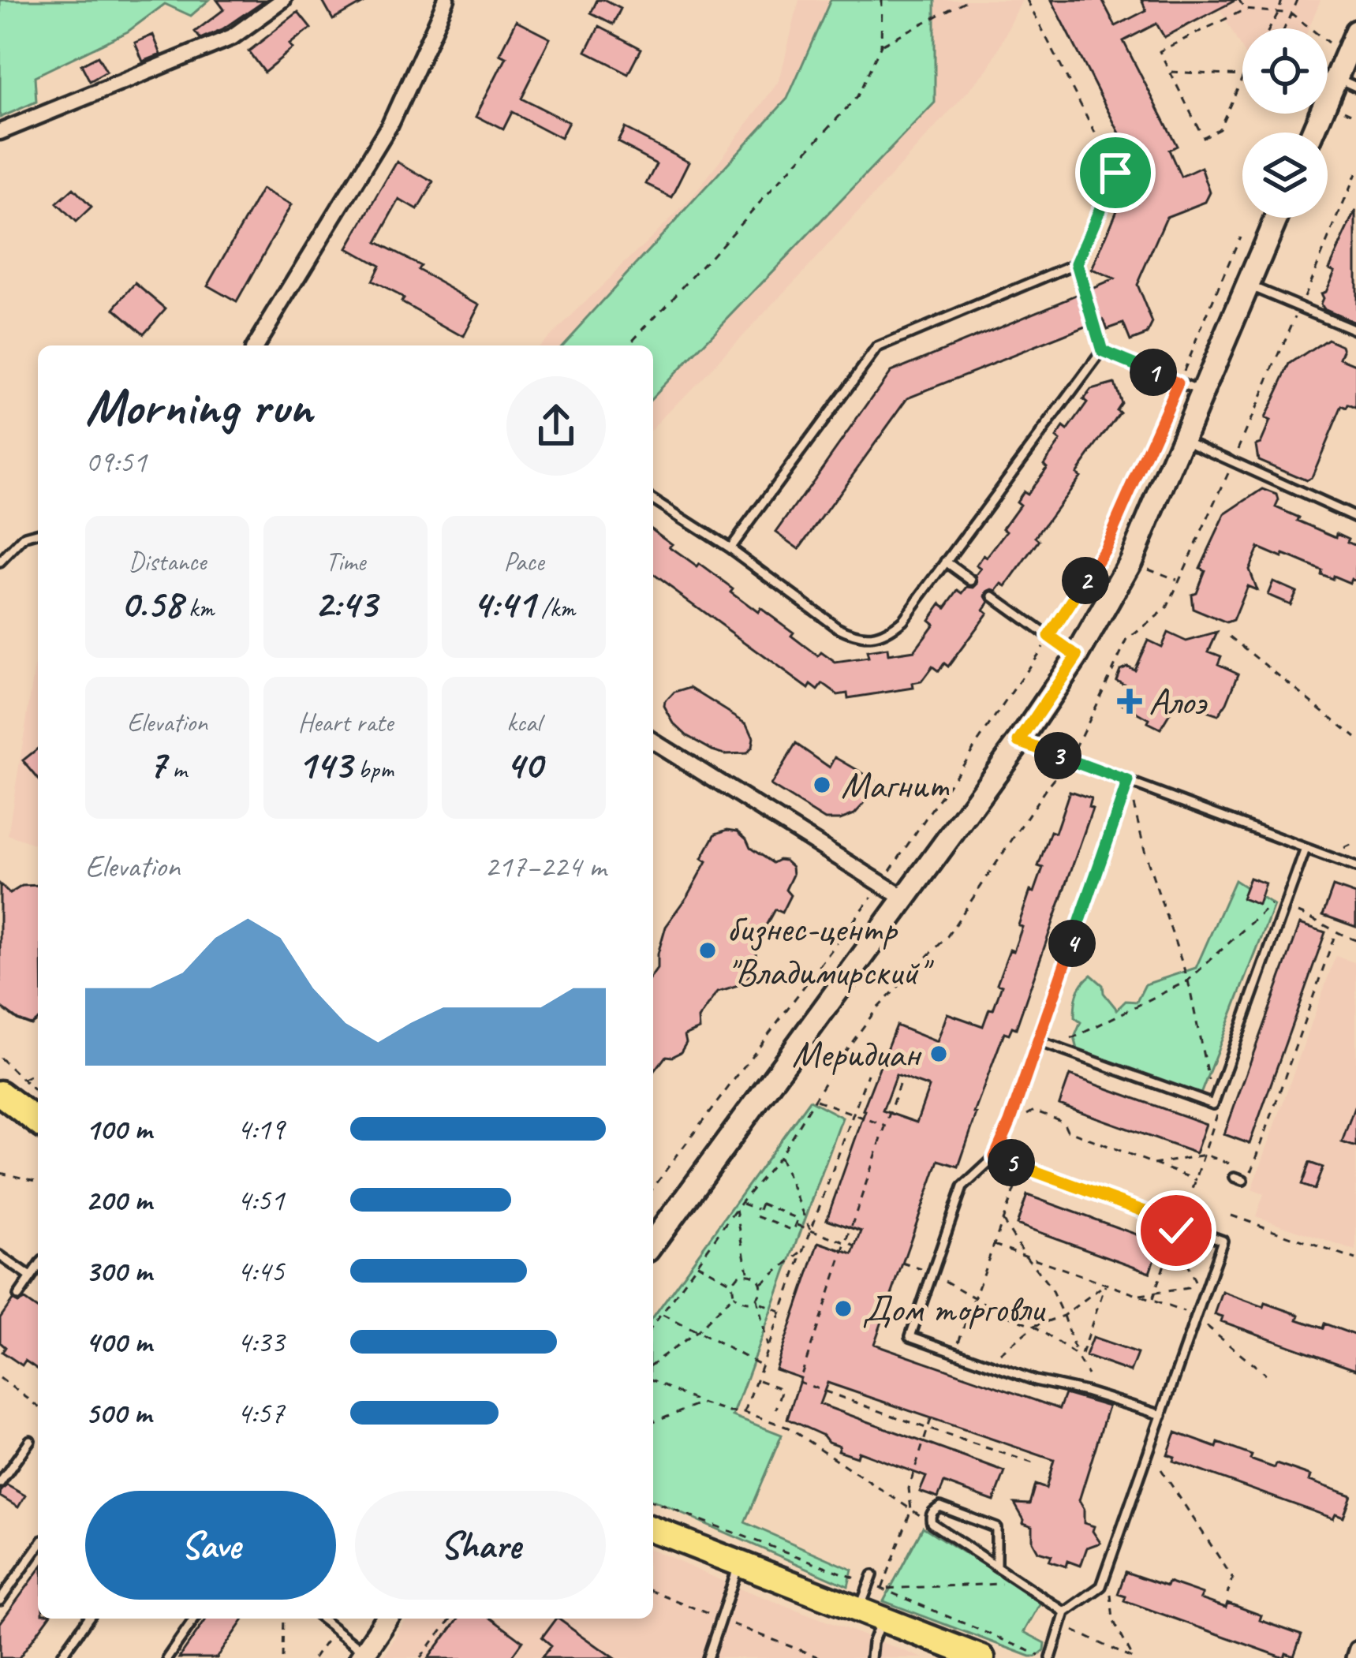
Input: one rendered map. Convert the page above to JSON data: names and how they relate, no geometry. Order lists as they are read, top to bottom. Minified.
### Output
{"places":{"health":["Алоэ"],"other":["Магнит","бизнес-центр \"Владимирский\"","Меридиан","Дом торговли"]},"page":{"heading":["Morning run","09:51"],"pins":["1","2","3","4","5"],"stats":[["Distance","0.58 km"],["Time","2:43"],["Pace","4:41 /km"],["Elevation","7 m"],["Heart rate","143 bpm"],["kcal","40"]],"chart":["Elevation","217–224 m"],"list":[{"name":"100 m","note":"4:19"},{"name":"200 m","note":"4:51"},{"name":"300 m","note":"4:45"},{"name":"400 m","note":"4:33"},{"name":"500 m","note":"4:57"}],"buttons":["Save","Share"]}}
